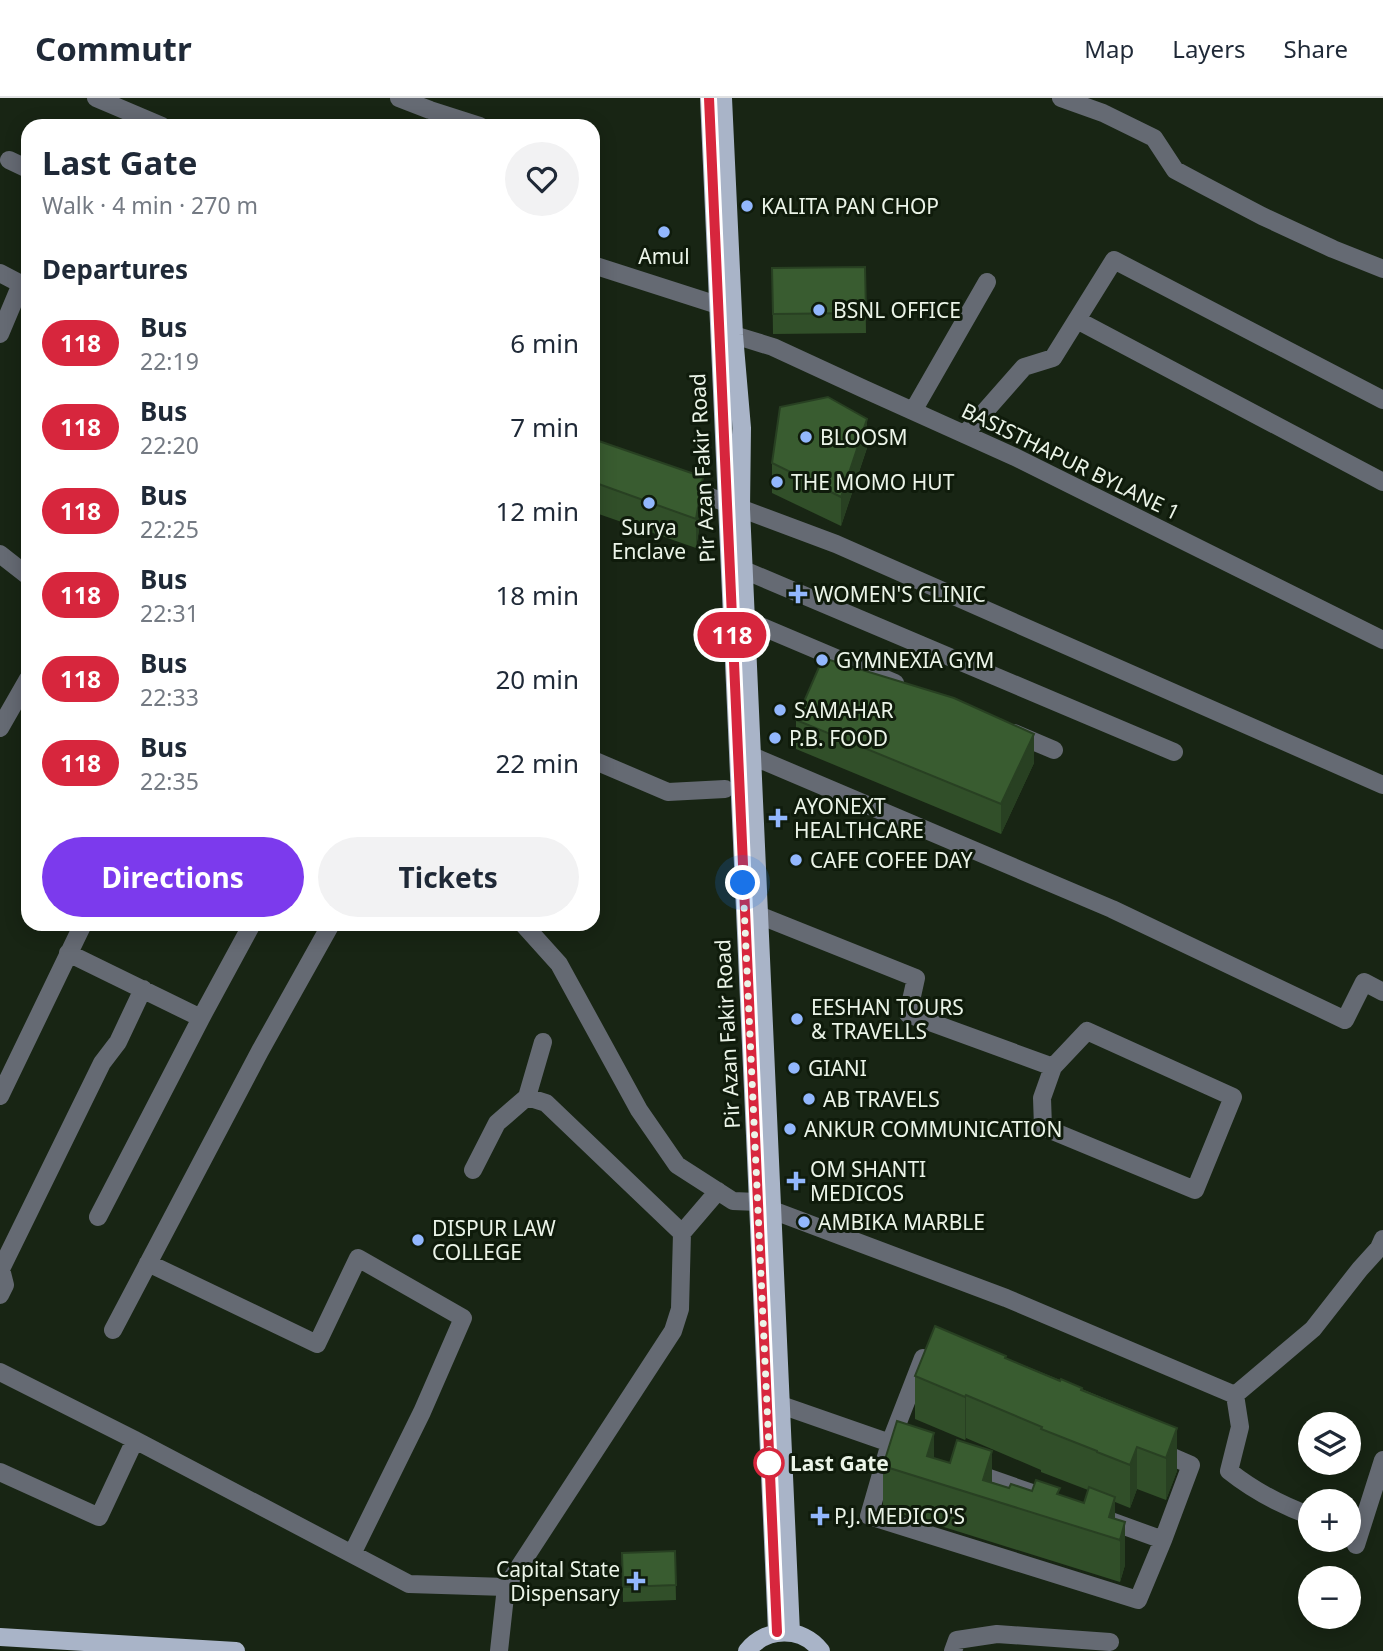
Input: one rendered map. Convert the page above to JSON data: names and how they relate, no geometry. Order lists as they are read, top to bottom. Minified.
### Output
{"streets":{"main road":["Pir Azan Fakir Road"],"street":["BASISTHAPUR BYLANE 1"]},"crossings":[["BASISTHAPUR BYLANE 1","Pir Azan Fakir Road"]],"places":{"other":["KALITA PAN CHOP","Amul","BSNL OFFICE","BLOOSM","THE MOMO HUT","Surya Enclave","GYMNEXIA GYM","SAMAHAR","P.B. FOOD","CAFE COFEE DAY","EESHAN TOURS & TRAVELLS","GIANI","AB TRAVELS","ANKUR COMMUNICATION","AMBIKA MARBLE","DISPUR LAW COLLEGE","Last Gate"],"health":["WOMEN'S CLINIC","AYONEXT HEALTHCARE","OM SHANTI MEDICOS","P.J. MEDICO'S","Capital State Dispensary"]},"lines":["bus line 118"],"page":{"header":"Commutr","nav":["Map","Layers","Share"],"on_map":"118","heading":[["Last Gate","Walk · 4 min · 270 m"],"Departures"],"list":[{"mark":"118","name":"Bus","note":"22:19","value":"6 min"},{"mark":"118","name":"Bus","note":"22:20","value":"7 min"},{"mark":"118","name":"Bus","note":"22:25","value":"12 min"},{"mark":"118","name":"Bus","note":"22:31","value":"18 min"},{"mark":"118","name":"Bus","note":"22:33","value":"20 min"},{"mark":"118","name":"Bus","note":"22:35","value":"22 min"}],"buttons":["Directions","Tickets"],"map_buttons":["+","−"]}}
